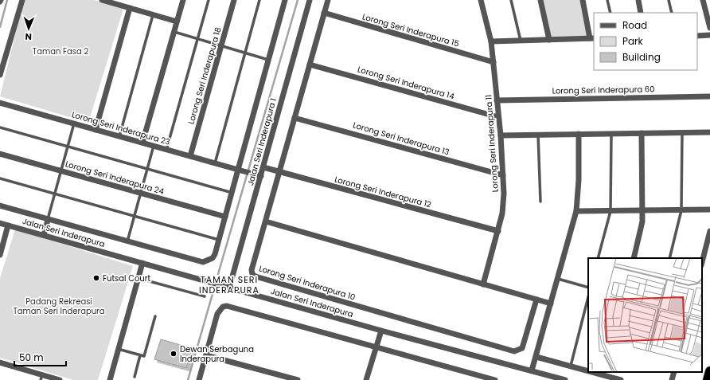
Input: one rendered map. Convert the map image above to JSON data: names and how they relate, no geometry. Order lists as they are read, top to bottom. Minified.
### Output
{"streets":{"street":["Lorong Seri Inderapura 15","Lorong Seri Inderapura 18","Lorong Seri Inderapura 14","Lorong Seri Inderapura 60","Lorong Seri Inderapura 23","Lorong Seri Inderapura 13","Jalan Seri Inderapura 1","Lorong Seri Inderapura 11","Lorong Seri Inderapura 24","Lorong Seri Inderapura 12","Jalan Seri Inderapura","Lorong Seri Inderapura 10"]},"crossings":[["Lorong Seri Inderapura 15","Lorong Seri Inderapura 11"],["Lorong Seri Inderapura 18","Lorong Seri Inderapura 23"],["Lorong Seri Inderapura 14","Lorong Seri Inderapura 11"],["Lorong Seri Inderapura 60","Lorong Seri Inderapura 11"],["Lorong Seri Inderapura 23","Jalan Seri Inderapura 1"],["Lorong Seri Inderapura 13","Lorong Seri Inderapura 11"],["Jalan Seri Inderapura 1","Lorong Seri Inderapura 12"],["Jalan Seri Inderapura 1","Jalan Seri Inderapura"],["Lorong Seri Inderapura 11","Lorong Seri Inderapura 12"]],"districts":["TAMAN SERI INDERAPURA"],"parks":["Taman Fasa 2","Padang Rekreasi Taman Seri Inderapura"],"places":["Futsal Court","Dewan Serbaguna Inderapura"],"legend":["Road","Park","Building"],"scale_bar":"50 m","north":"bottom"}
